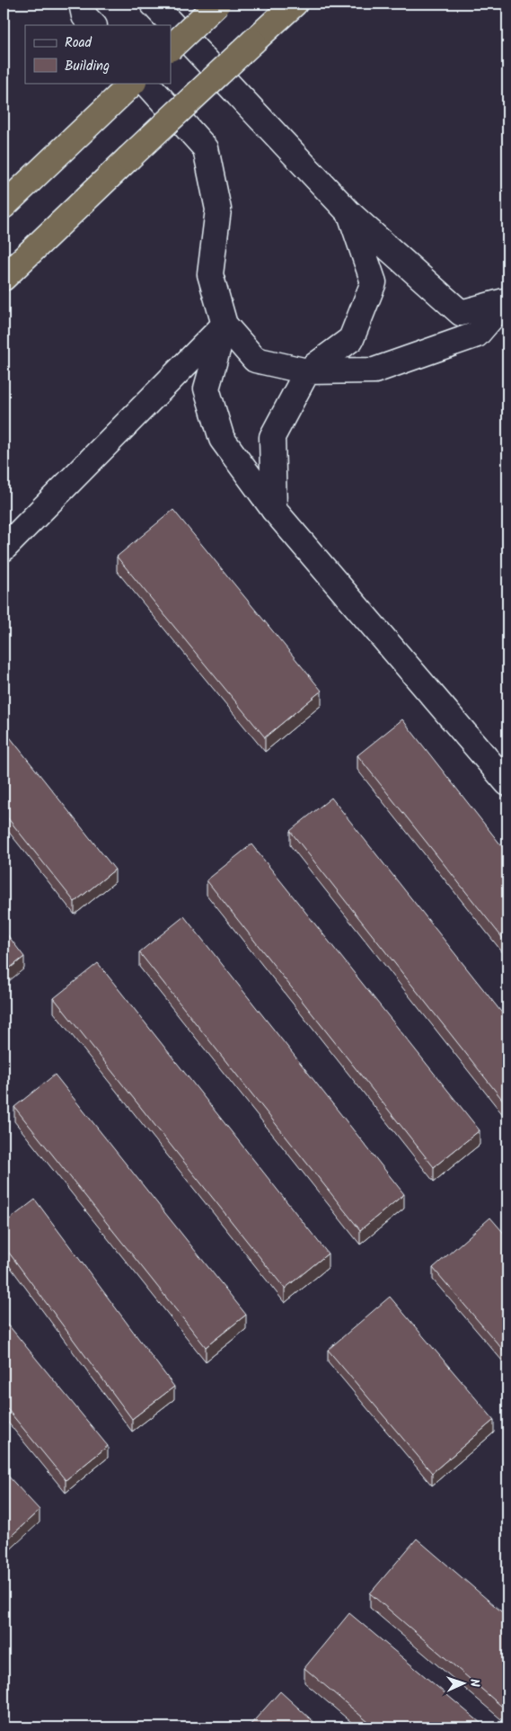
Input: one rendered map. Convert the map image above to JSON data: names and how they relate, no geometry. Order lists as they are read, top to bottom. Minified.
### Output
{"legend":["Road","Building"],"north":"right"}
